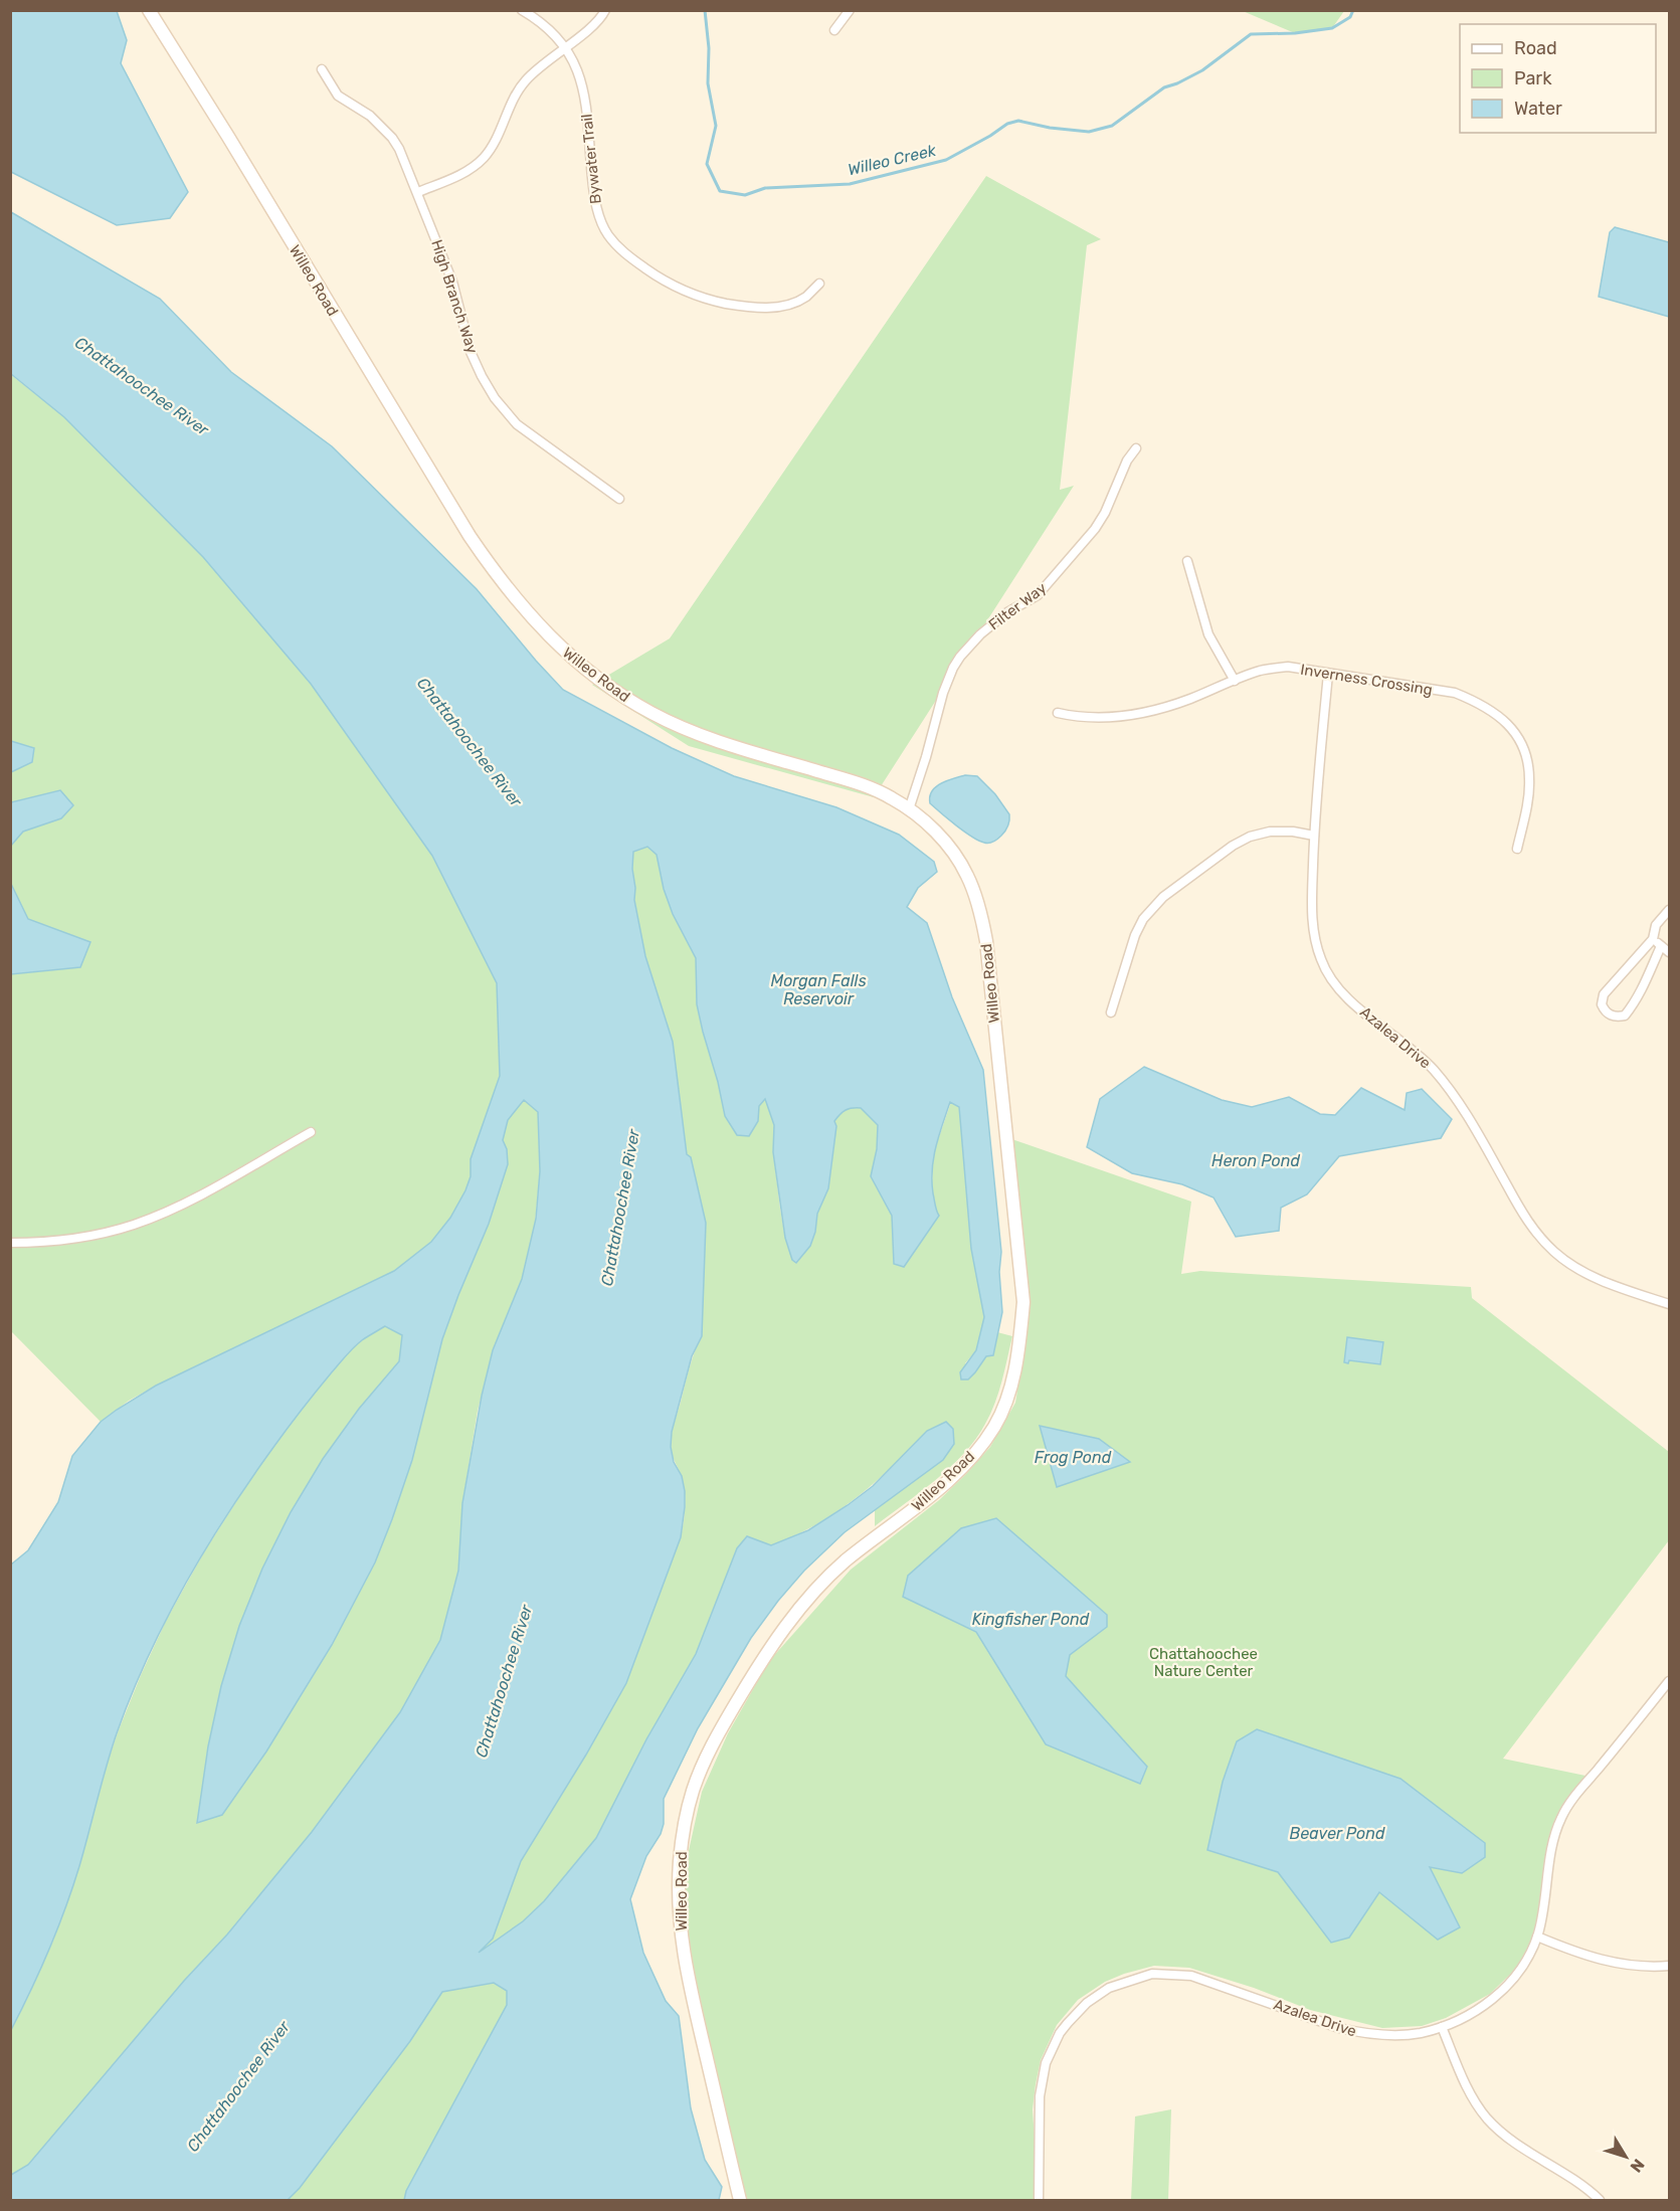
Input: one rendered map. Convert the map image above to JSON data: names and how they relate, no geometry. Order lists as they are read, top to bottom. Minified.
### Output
{"streets":{"street":["Bywater Trail","Willeo Road","High Branch Way","Filter Way","Inverness Crossing","Azalea Drive"]},"crossings":[["Willeo Road","Filter Way"],["Inverness Crossing","Azalea Drive"]],"water":["Willeo Creek","Chattahoochee River","Morgan Falls Reservoir","Heron Pond","Frog Pond","Kingfisher Pond","Beaver Pond"],"parks":["Chattahoochee Nature Center"],"legend":["Road","Park","Water"],"north":"bottom right"}
